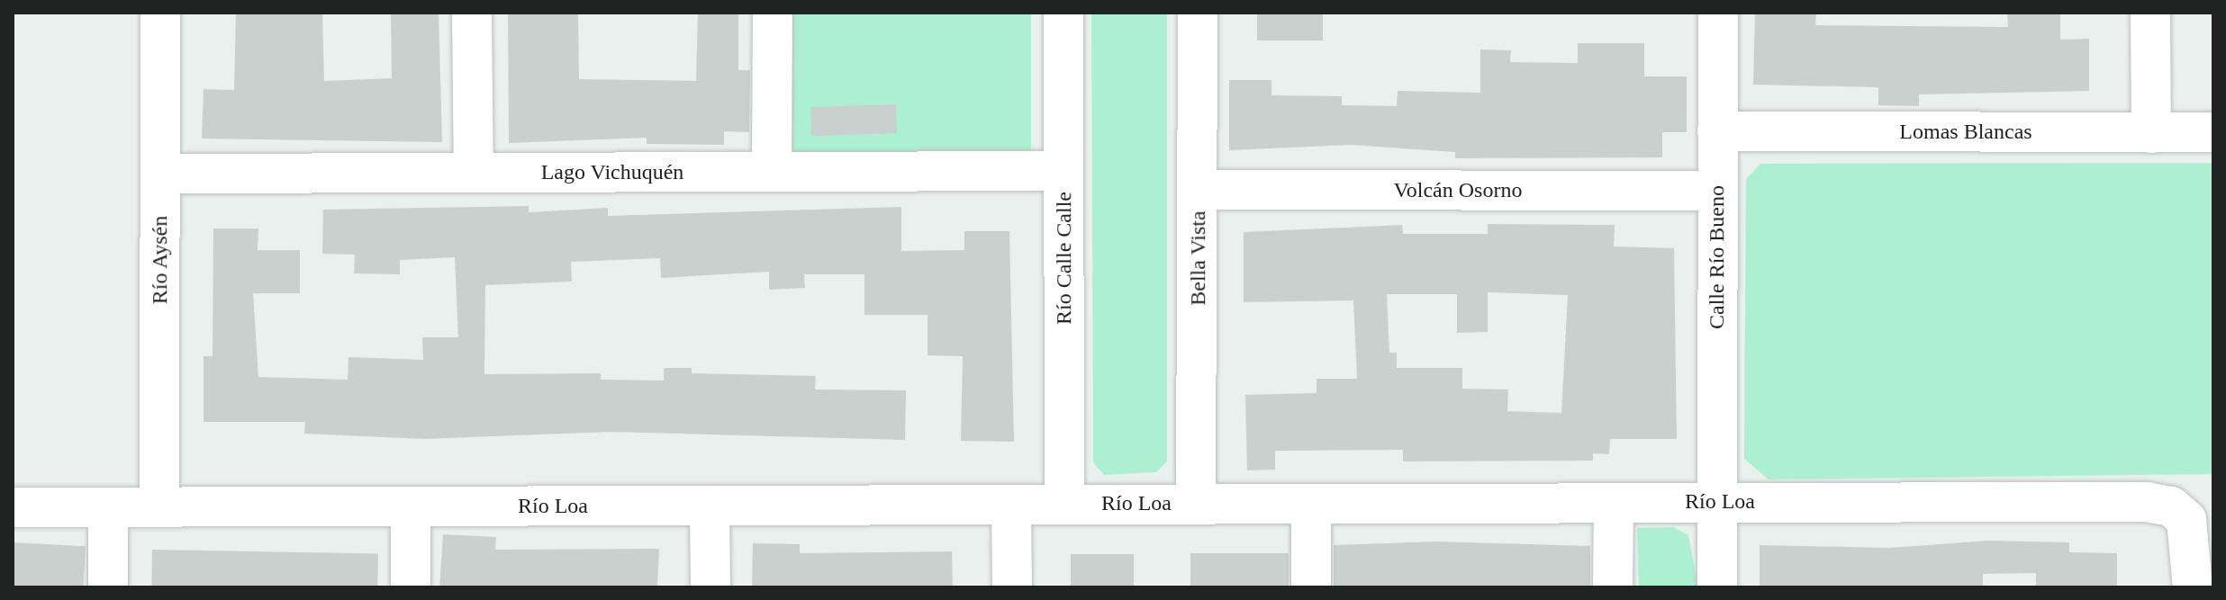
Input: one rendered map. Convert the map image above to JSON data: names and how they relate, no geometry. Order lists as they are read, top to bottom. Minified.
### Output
{"streets":{"street":["Lomas Blancas","Lago Vichuquén","Volcán Osorno","Calle Río Bueno","Río Calle Calle","Bella Vista","Río Aysén","Río Loa"]},"crossings":[["Lomas Blancas","Calle Río Bueno"],["Lago Vichuquén","Río Calle Calle"],["Lago Vichuquén","Río Aysén"],["Volcán Osorno","Calle Río Bueno"],["Volcán Osorno","Bella Vista"],["Calle Río Bueno","Río Loa"],["Río Calle Calle","Río Loa"],["Bella Vista","Río Loa"],["Río Aysén","Río Loa"]]}
